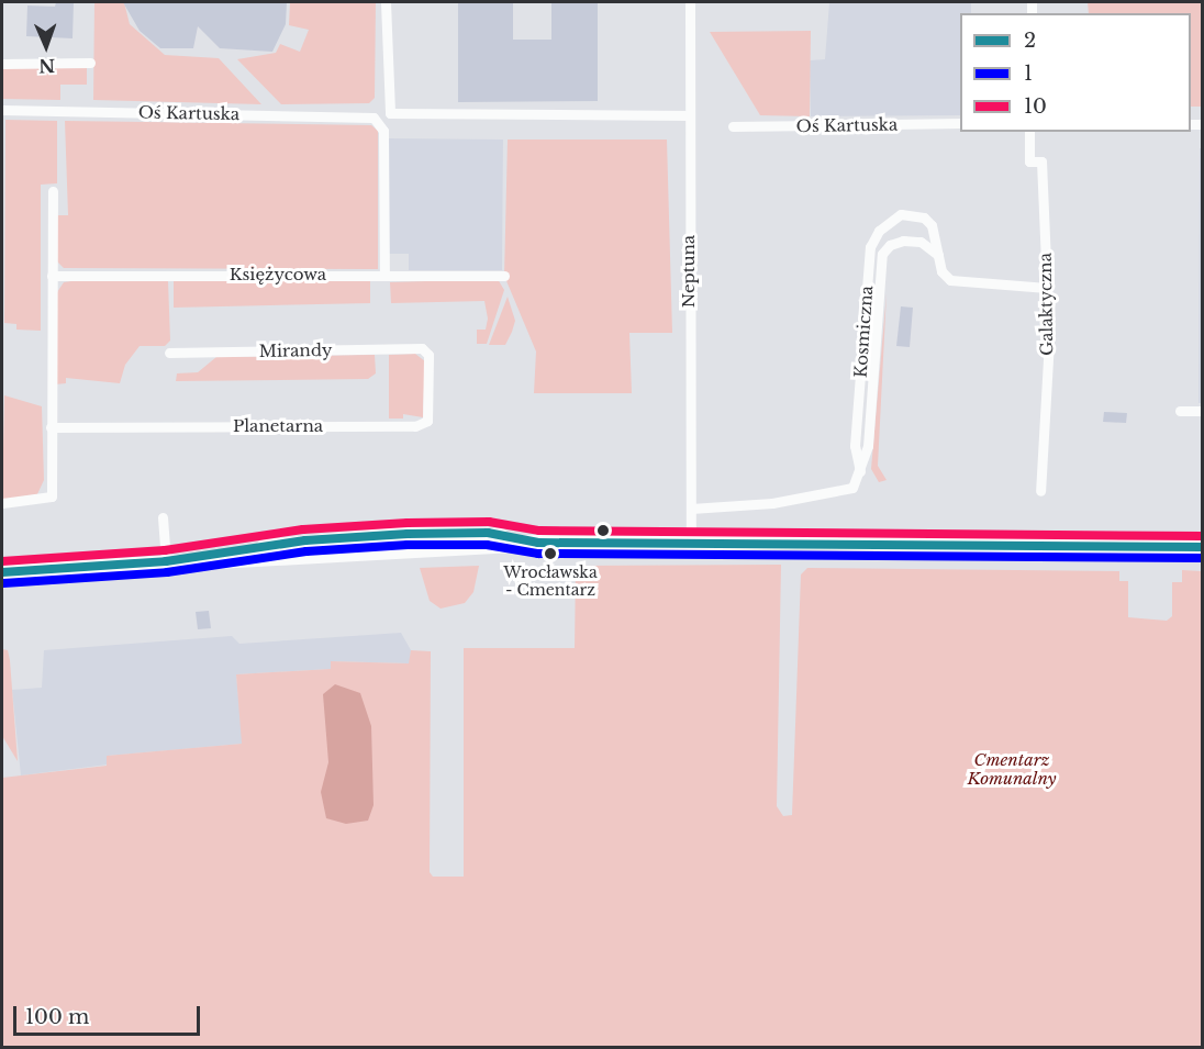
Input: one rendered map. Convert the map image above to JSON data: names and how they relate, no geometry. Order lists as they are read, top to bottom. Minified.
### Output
{"streets":{"street":["Oś Kartuska","Neptuna","Księżycowa","Galaktyczna","Kosmiczna","Mirandy","Planetarna"]},"crossings":[["Oś Kartuska","Księżycowa"],["Galaktyczna","Kosmiczna"],["Mirandy","Planetarna"]],"parks":["Cmentarz Komunalny"],"places":["Wrocławska - Cmentarz"],"lines":["transit line 10","transit line 2","transit line 1"],"legend":["2","1","10"],"scale_bar":"100 m","north":"bottom"}
